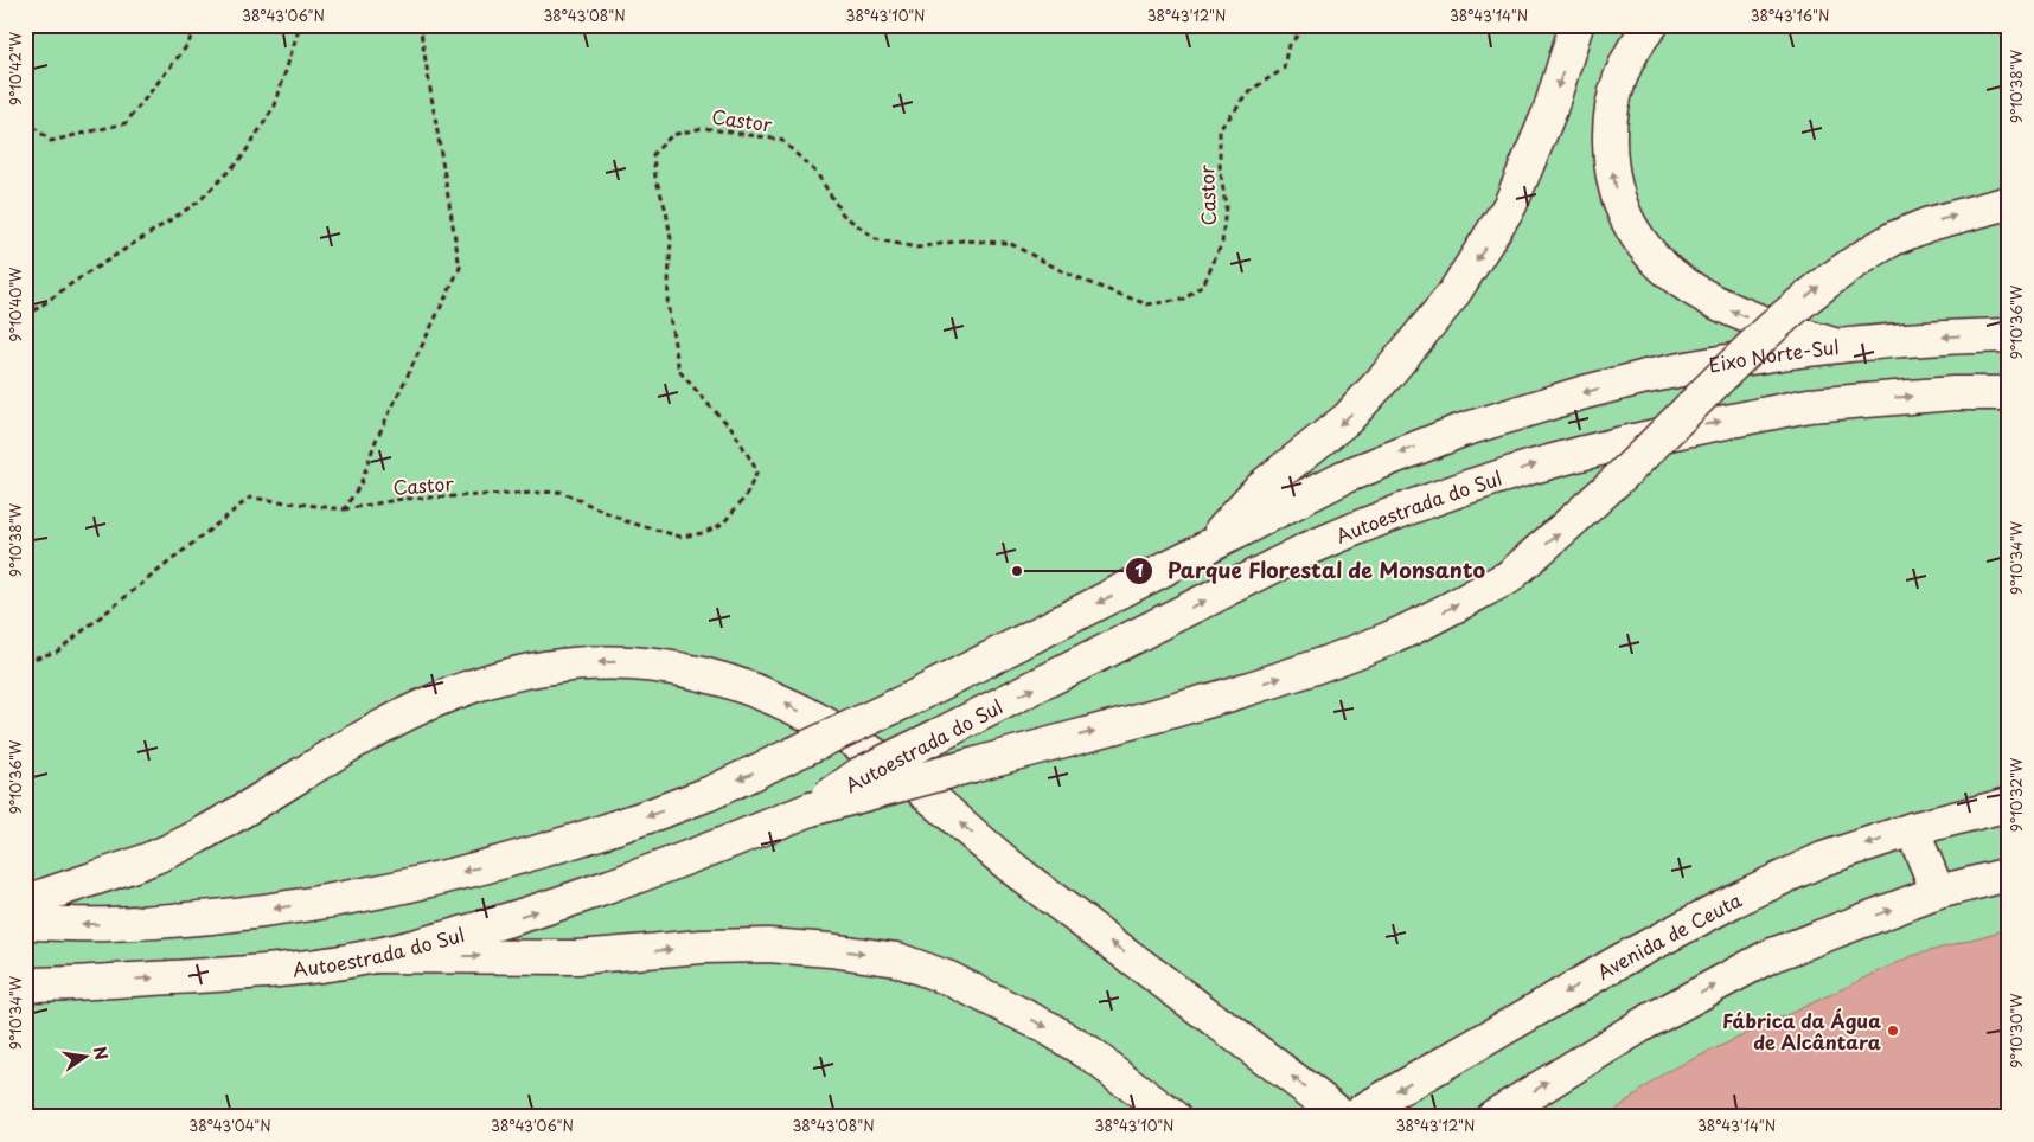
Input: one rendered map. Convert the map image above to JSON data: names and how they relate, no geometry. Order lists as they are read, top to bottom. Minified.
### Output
{"streets":{"highway":["Eixo Norte-Sul","Autoestrada do Sul","Avenida de Ceuta"],"path":["Castor"]},"places":["Parque Florestal de Monsanto","Fábrica da Água de Alcântara"],"north":"right","coordinates":["38°43'06\"N","38°43'08\"N","38°43'10\"N","38°43'12\"N","38°43'14\"N","38°43'16\"N","9°10'42\"W","9°10'38\"W","9°10'40\"W","9°10'36\"W","9°10'34\"W","9°10'32\"W","9°10'30\"W","38°43'04\"N"]}
